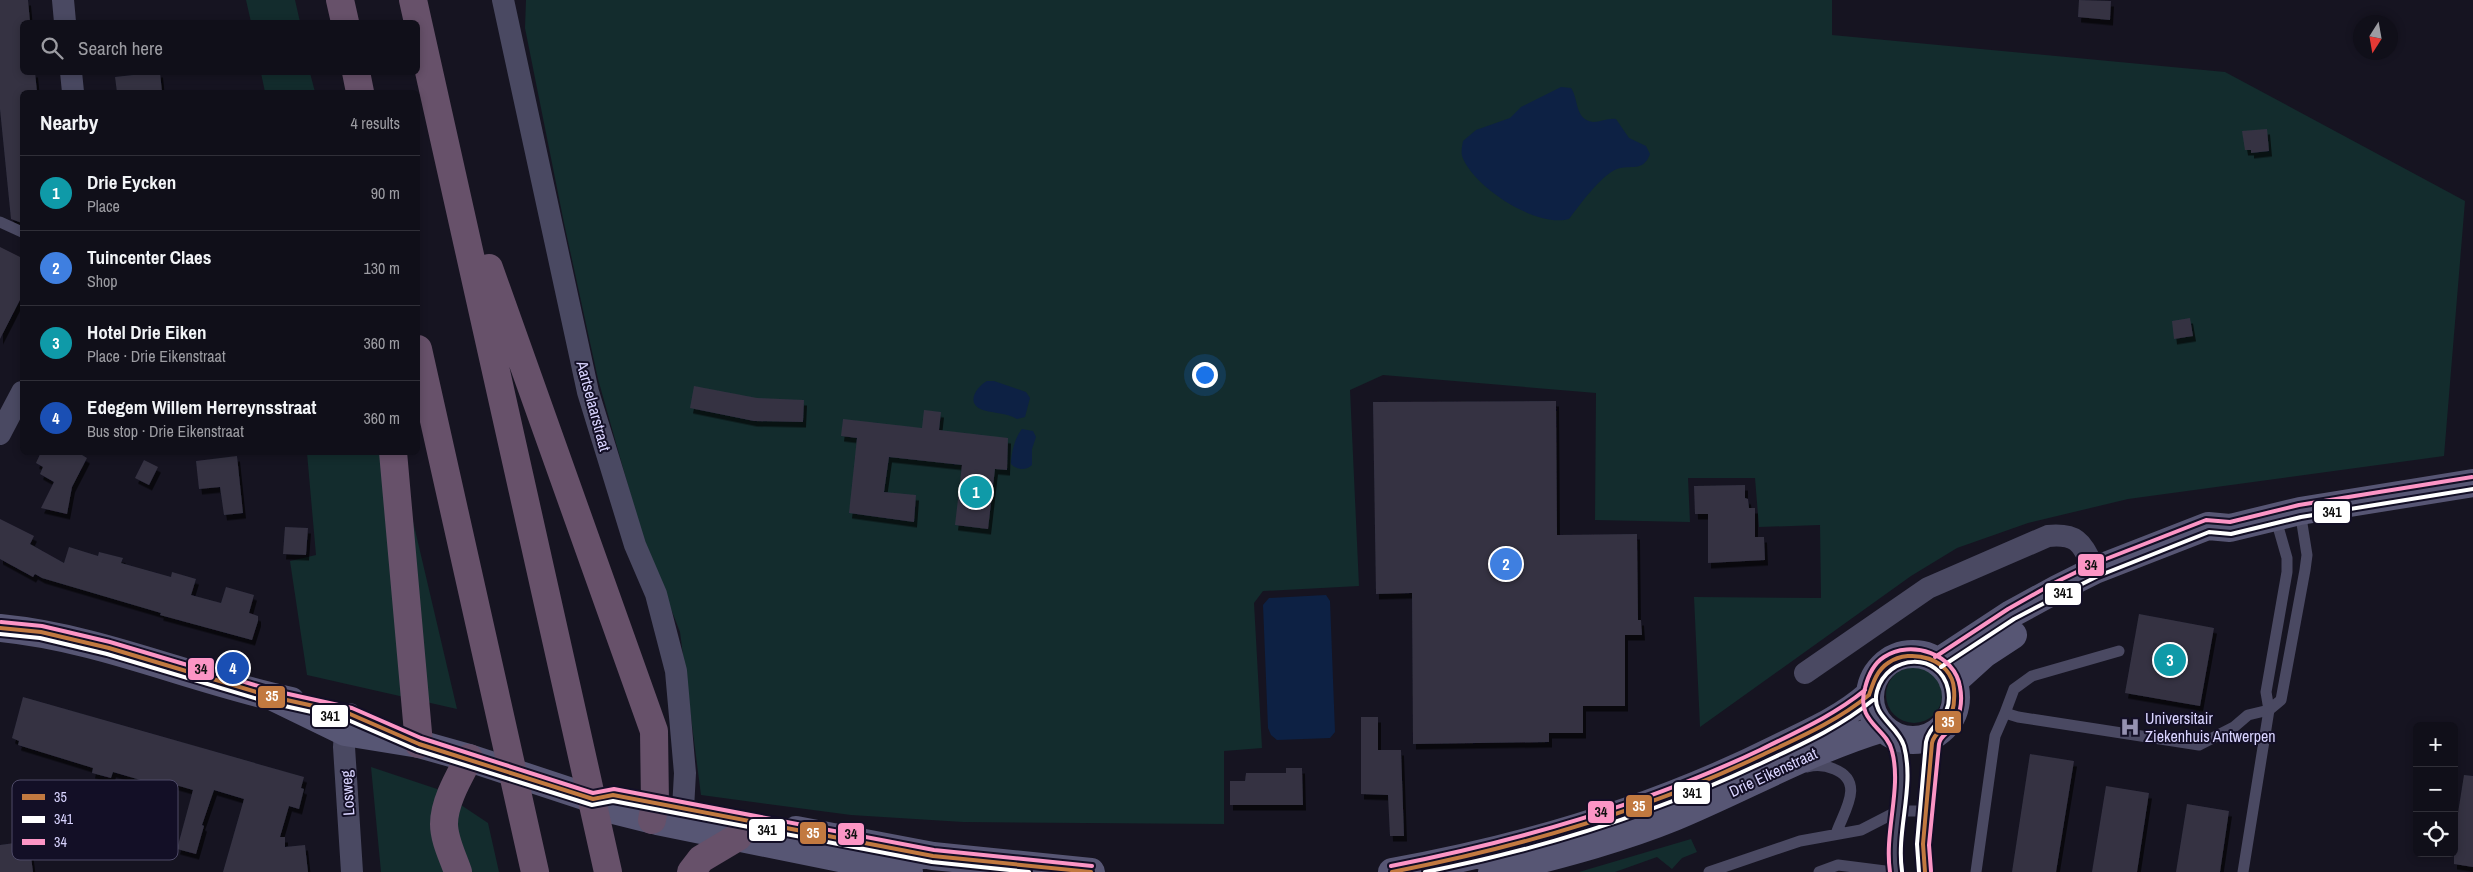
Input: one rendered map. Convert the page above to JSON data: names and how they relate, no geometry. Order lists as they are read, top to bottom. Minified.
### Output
{"streets":{"street":["Aartselaarstraat","Drie Eikenstraat","Losweg"]},"places":{"hospital":["Universitair Ziekenhuis Antwerpen"]},"lines":["transit line 34","transit line 341","transit line 35"],"legend":["35","341","34"],"north":"bottom","page":{"search":"Search here","heading":["Nearby","4 results"],"list":[{"mark":"1","name":"Drie Eycken","note":"Place","value":"90 m"},{"mark":"2","name":"Tuincenter Claes","note":"Shop","value":"130 m"},{"mark":"3","name":"Hotel Drie Eiken","note":"Place · Drie Eikenstraat","value":"360 m"},{"mark":"4","name":"Edegem Willem Herreynsstraat","note":"Bus stop · Drie Eikenstraat","value":"360 m"}],"pins":["1","2","3","4"],"map_buttons":["+","−"]}}
